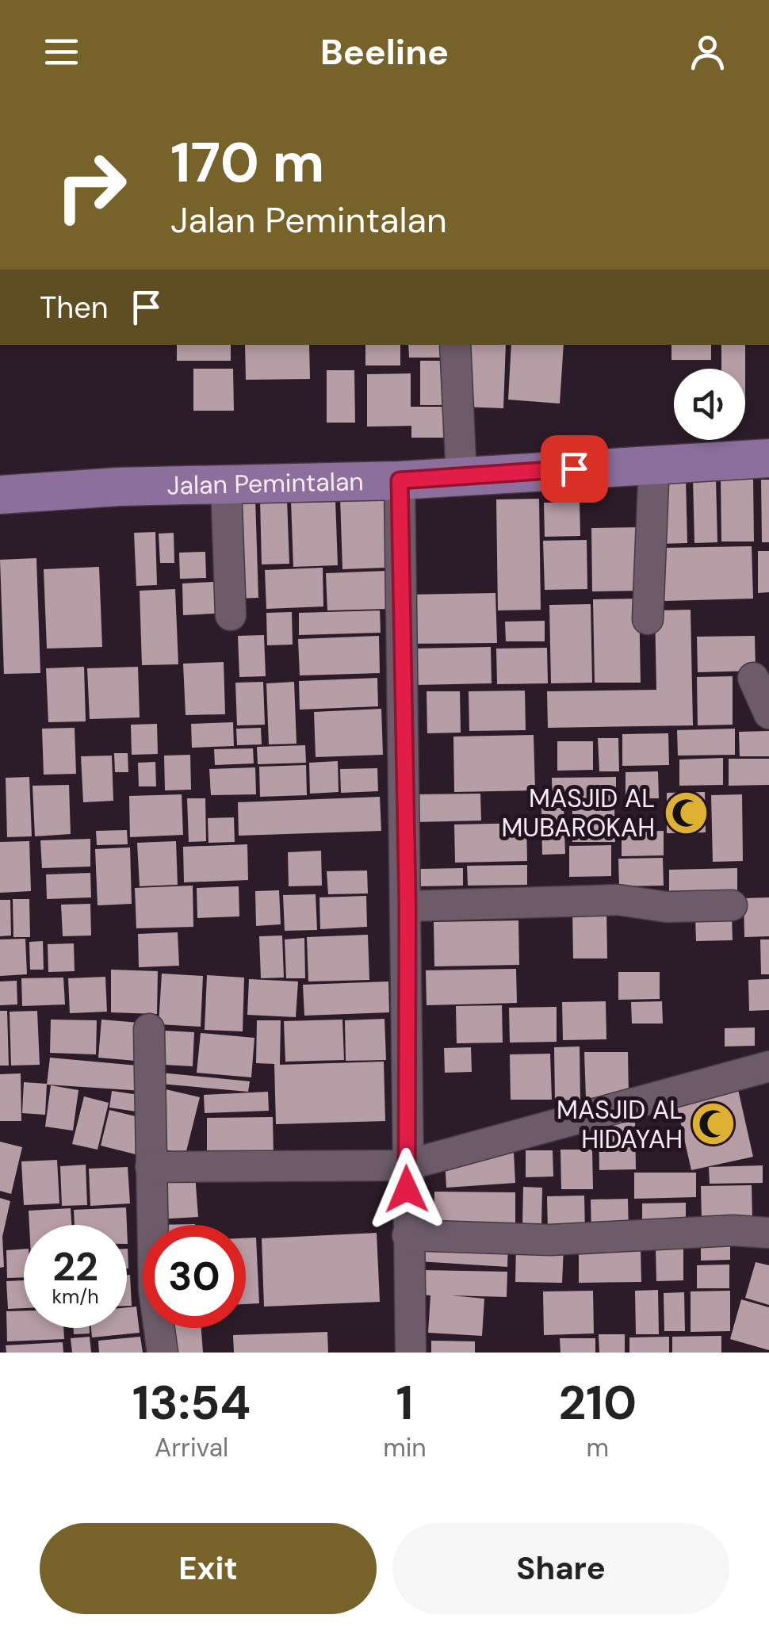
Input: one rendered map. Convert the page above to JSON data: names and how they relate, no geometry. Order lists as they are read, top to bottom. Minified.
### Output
{"streets":{"main road":["Jalan Pemintalan"]},"places":{"mosque":["MASJID AL MUBAROKAH","MASJID AL HIDAYAH"]},"page":{"header":"Beeline","turn":["170 m","Jalan Pemintalan"],"then":"Then","speed":"22 km/h","limit":"30","eta":["13:54","Arrival","1","min","210","m"],"buttons":["Exit","Share"]}}
